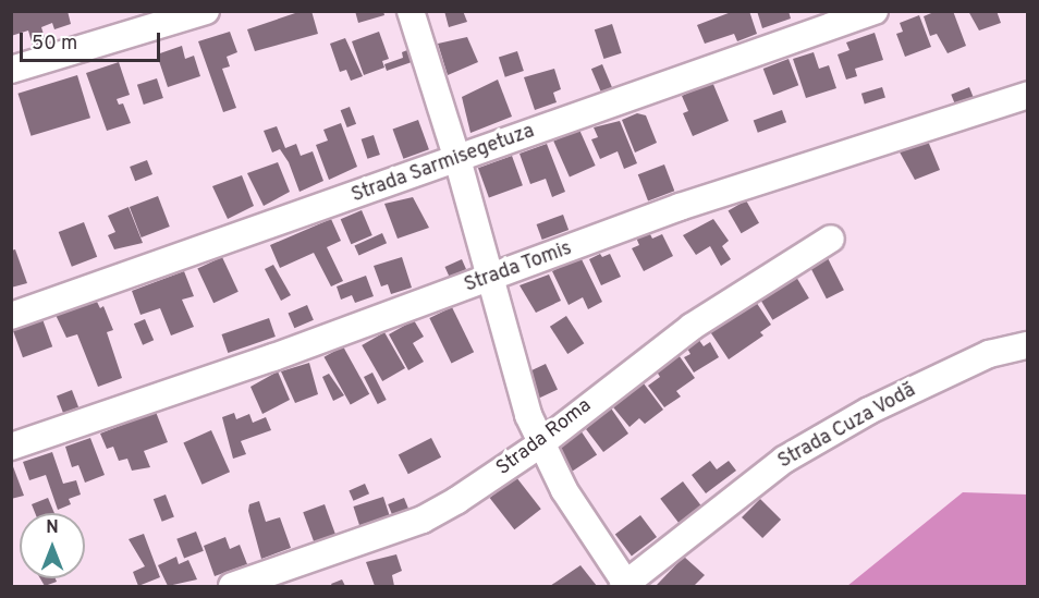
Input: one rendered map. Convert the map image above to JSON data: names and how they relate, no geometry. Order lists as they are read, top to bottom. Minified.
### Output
{"streets":{"street":["Strada Sarmisegetuza","Strada Tomis","Strada Cuza Vodă","Strada Roma"]},"scale_bar":"50 m","north":"top"}
